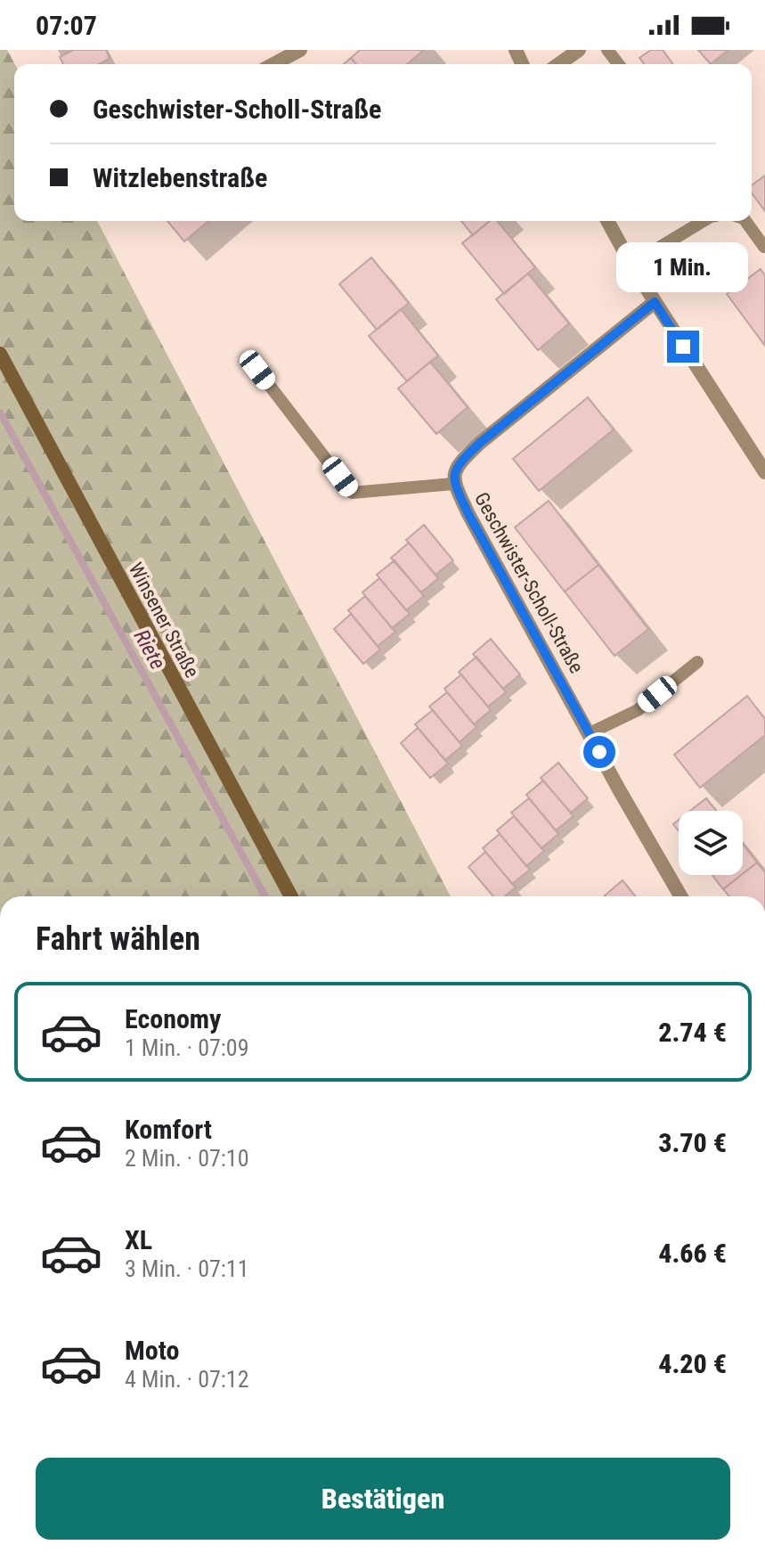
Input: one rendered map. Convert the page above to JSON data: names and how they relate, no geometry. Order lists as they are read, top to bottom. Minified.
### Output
{"streets":{"main road":["Winsener Straße"],"street":["Geschwister-Scholl-Straße"]},"water":["Riete"],"page":{"status":"07:07","banner":["Geschwister-Scholl-Straße","Witzlebenstraße"],"bubble":"1 Min.","heading":"Fahrt wählen","list":[{"name":"Economy","note":"1 Min. · 07:09","value":"2.74 €"},{"name":"Komfort","note":"2 Min. · 07:10","value":"3.70 €"},{"name":"XL","note":"3 Min. · 07:11","value":"4.66 €"},{"name":"Moto","note":"4 Min. · 07:12","value":"4.20 €"}],"buttons":"Bestätigen"}}
